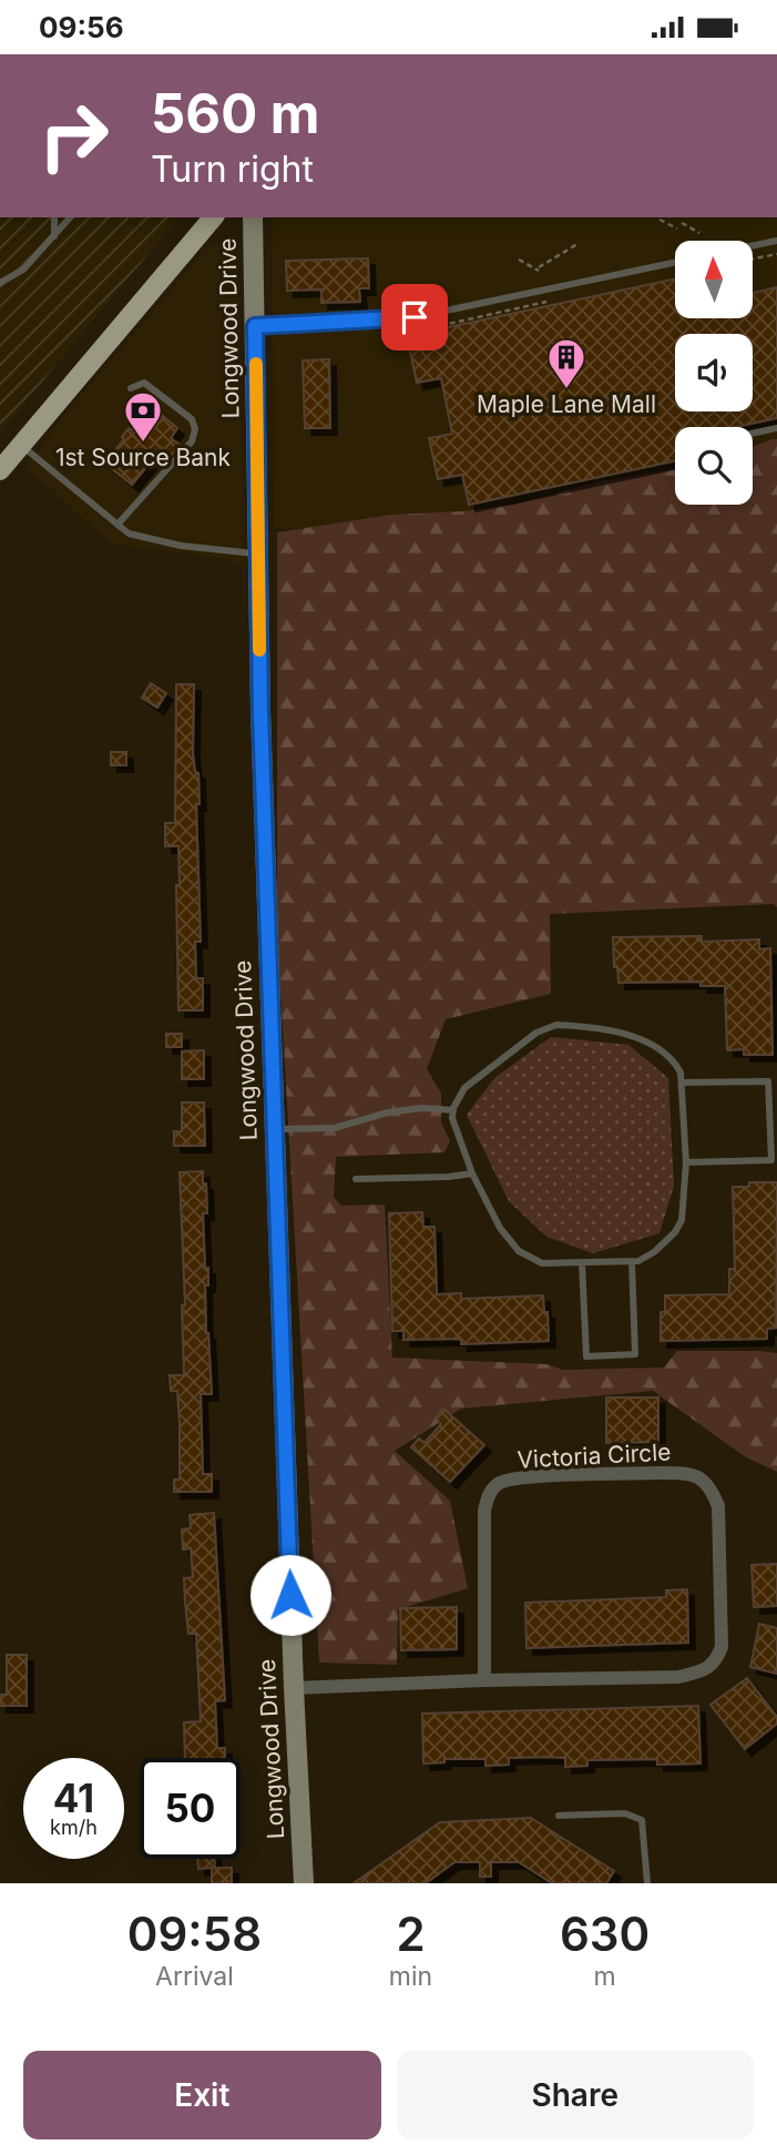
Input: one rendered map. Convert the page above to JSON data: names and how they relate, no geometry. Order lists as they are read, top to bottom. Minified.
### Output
{"streets":{"main road":["Longwood Drive"],"street":["Victoria Circle"]},"crossings":[["Longwood Drive","Victoria Circle"]],"places":{"building":["Maple Lane Mall"],"bank":["1st Source Bank"]},"north":"top","page":{"status":"09:56","turn":["560 m","Turn right"],"speed":"41 km/h","limit":"50","eta":["09:58","Arrival","2","min","630","m"],"buttons":["Exit","Share"]}}
